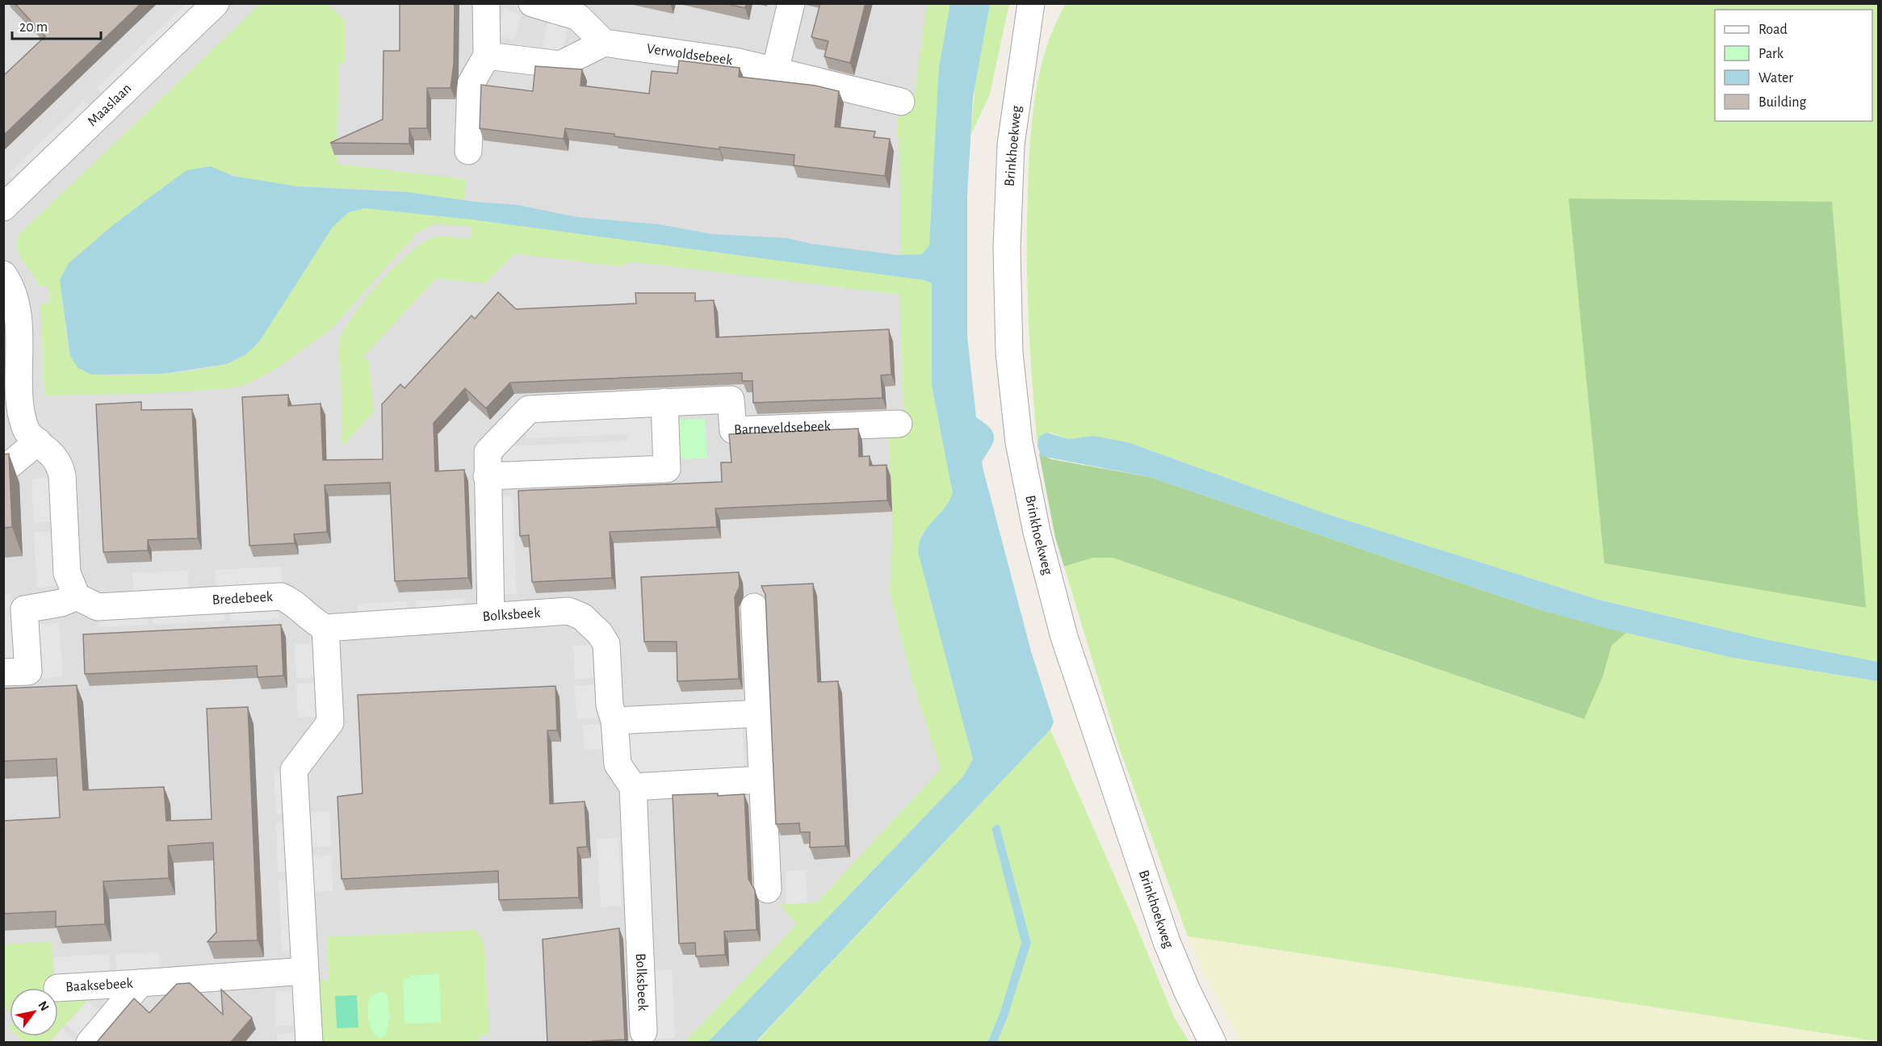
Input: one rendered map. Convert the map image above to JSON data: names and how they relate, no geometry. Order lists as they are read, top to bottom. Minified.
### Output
{"streets":{"street":["Verwoldsebeek","Maaslaan","Brinkhoekweg","Barneveldsebeek","Bredebeek","Bolksbeek","Baaksebeek"]},"crossings":[["Barneveldsebeek","Bolksbeek"],["Bredebeek","Bolksbeek"]],"legend":["Road","Park","Water","Building"],"scale_bar":"20 m","north":"top right"}
